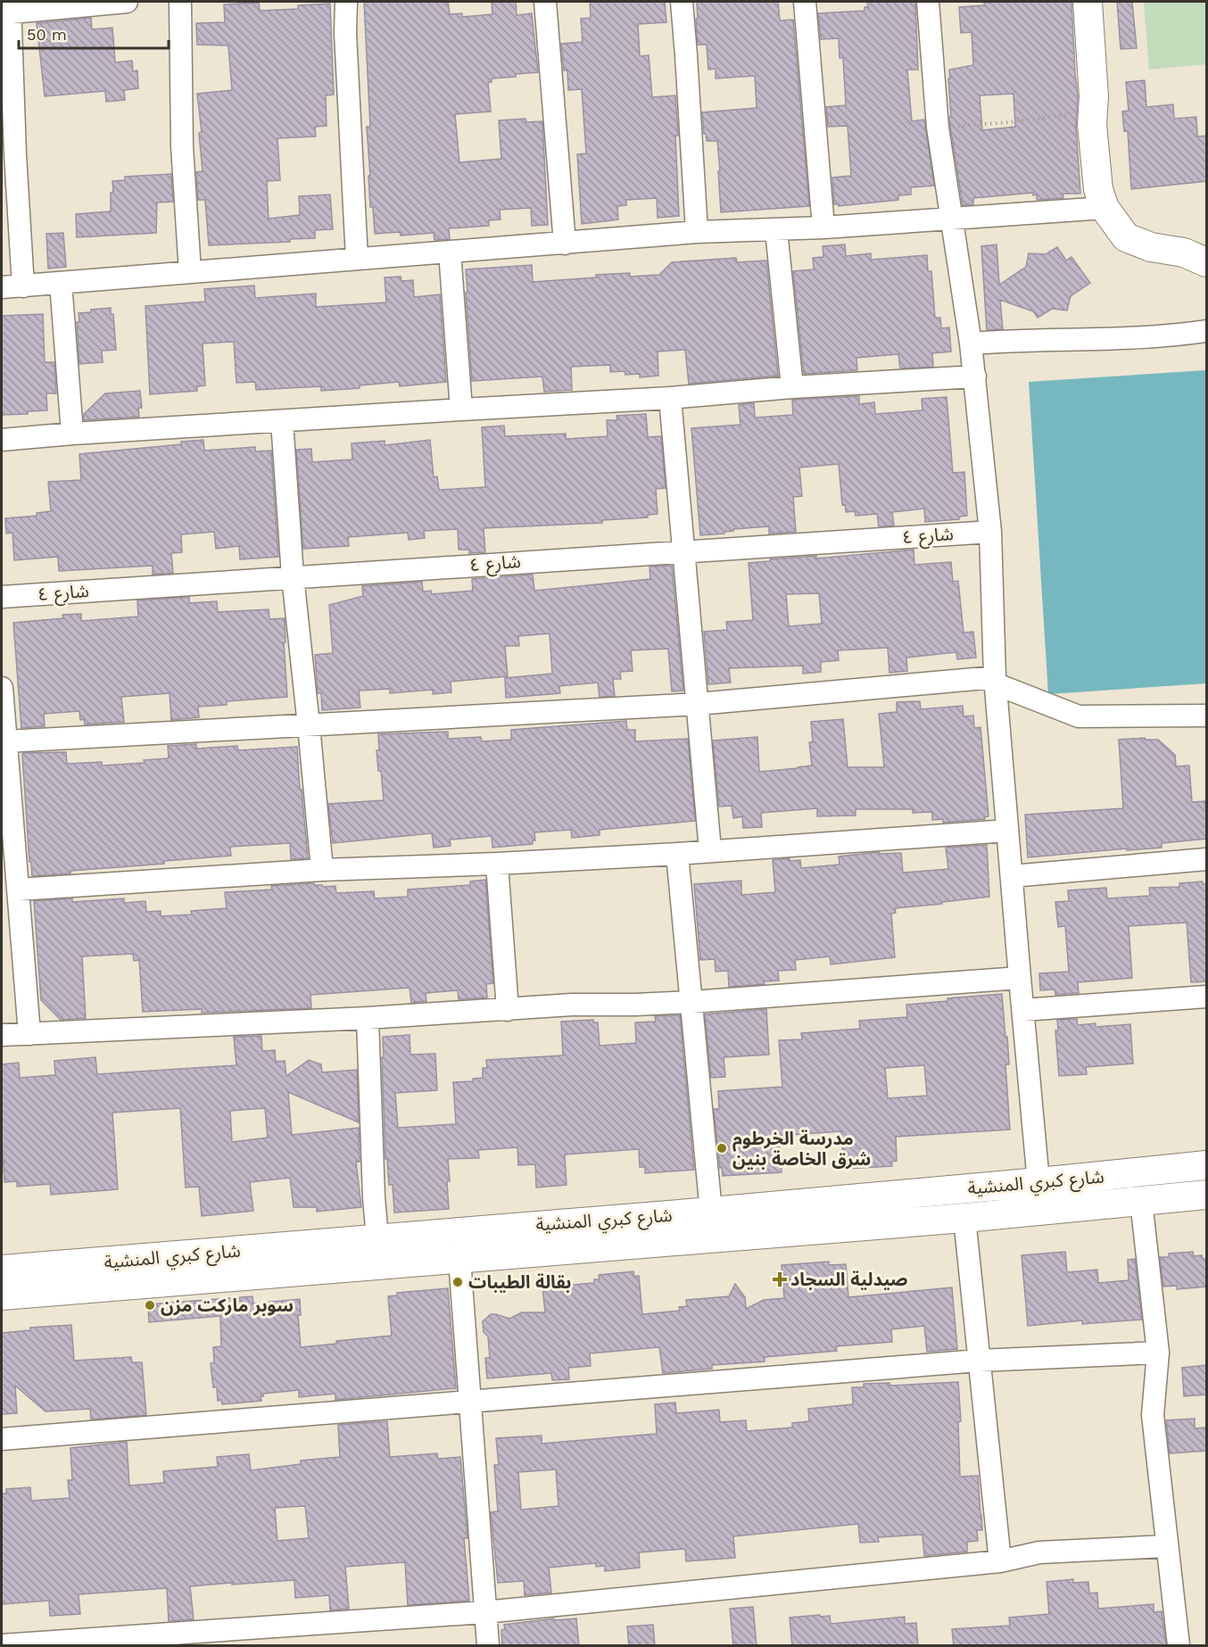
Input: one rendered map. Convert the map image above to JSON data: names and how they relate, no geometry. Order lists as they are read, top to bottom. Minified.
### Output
{"streets":{"main road":["شارع كبري المنشية"],"street":["شارع ٤"]},"places":{"other":["مدرسة الخرطوم شرق الخاصة بنين","بقالة الطيبات","سوبر ماركت مزن"],"health":["صيدلية السجاد"]},"scale_bar":"50 m"}
